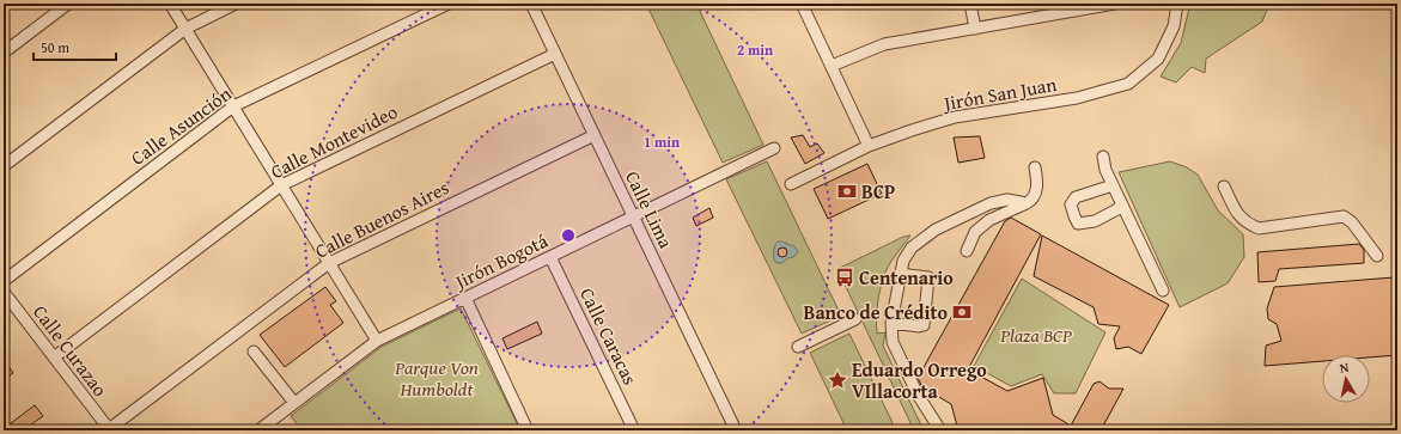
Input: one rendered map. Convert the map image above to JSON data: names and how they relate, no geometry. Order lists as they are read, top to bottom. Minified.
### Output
{"streets":{"street":["Jirón San Juan","Calle Asunción","Calle Montevideo","Calle Lima","Calle Buenos Aires","Jirón Bogotá","Calle Caracas","Calle Curazao"]},"crossings":[["Calle Montevideo","Calle Lima"],["Calle Montevideo","Calle Curazao"],["Calle Lima","Calle Buenos Aires"],["Calle Lima","Jirón Bogotá"],["Calle Buenos Aires","Calle Curazao"],["Jirón Bogotá","Calle Caracas"]],"parks":["Plaza BCP","Parque Von Humboldt"],"places":{"bank":["BCP","Banco de Crédito"],"bus stop":["Centenario"],"place":["Eduardo Orrego VIllacorta"]},"scale_bar":"50 m","north":"top","rings":["2 min","1 min"]}
